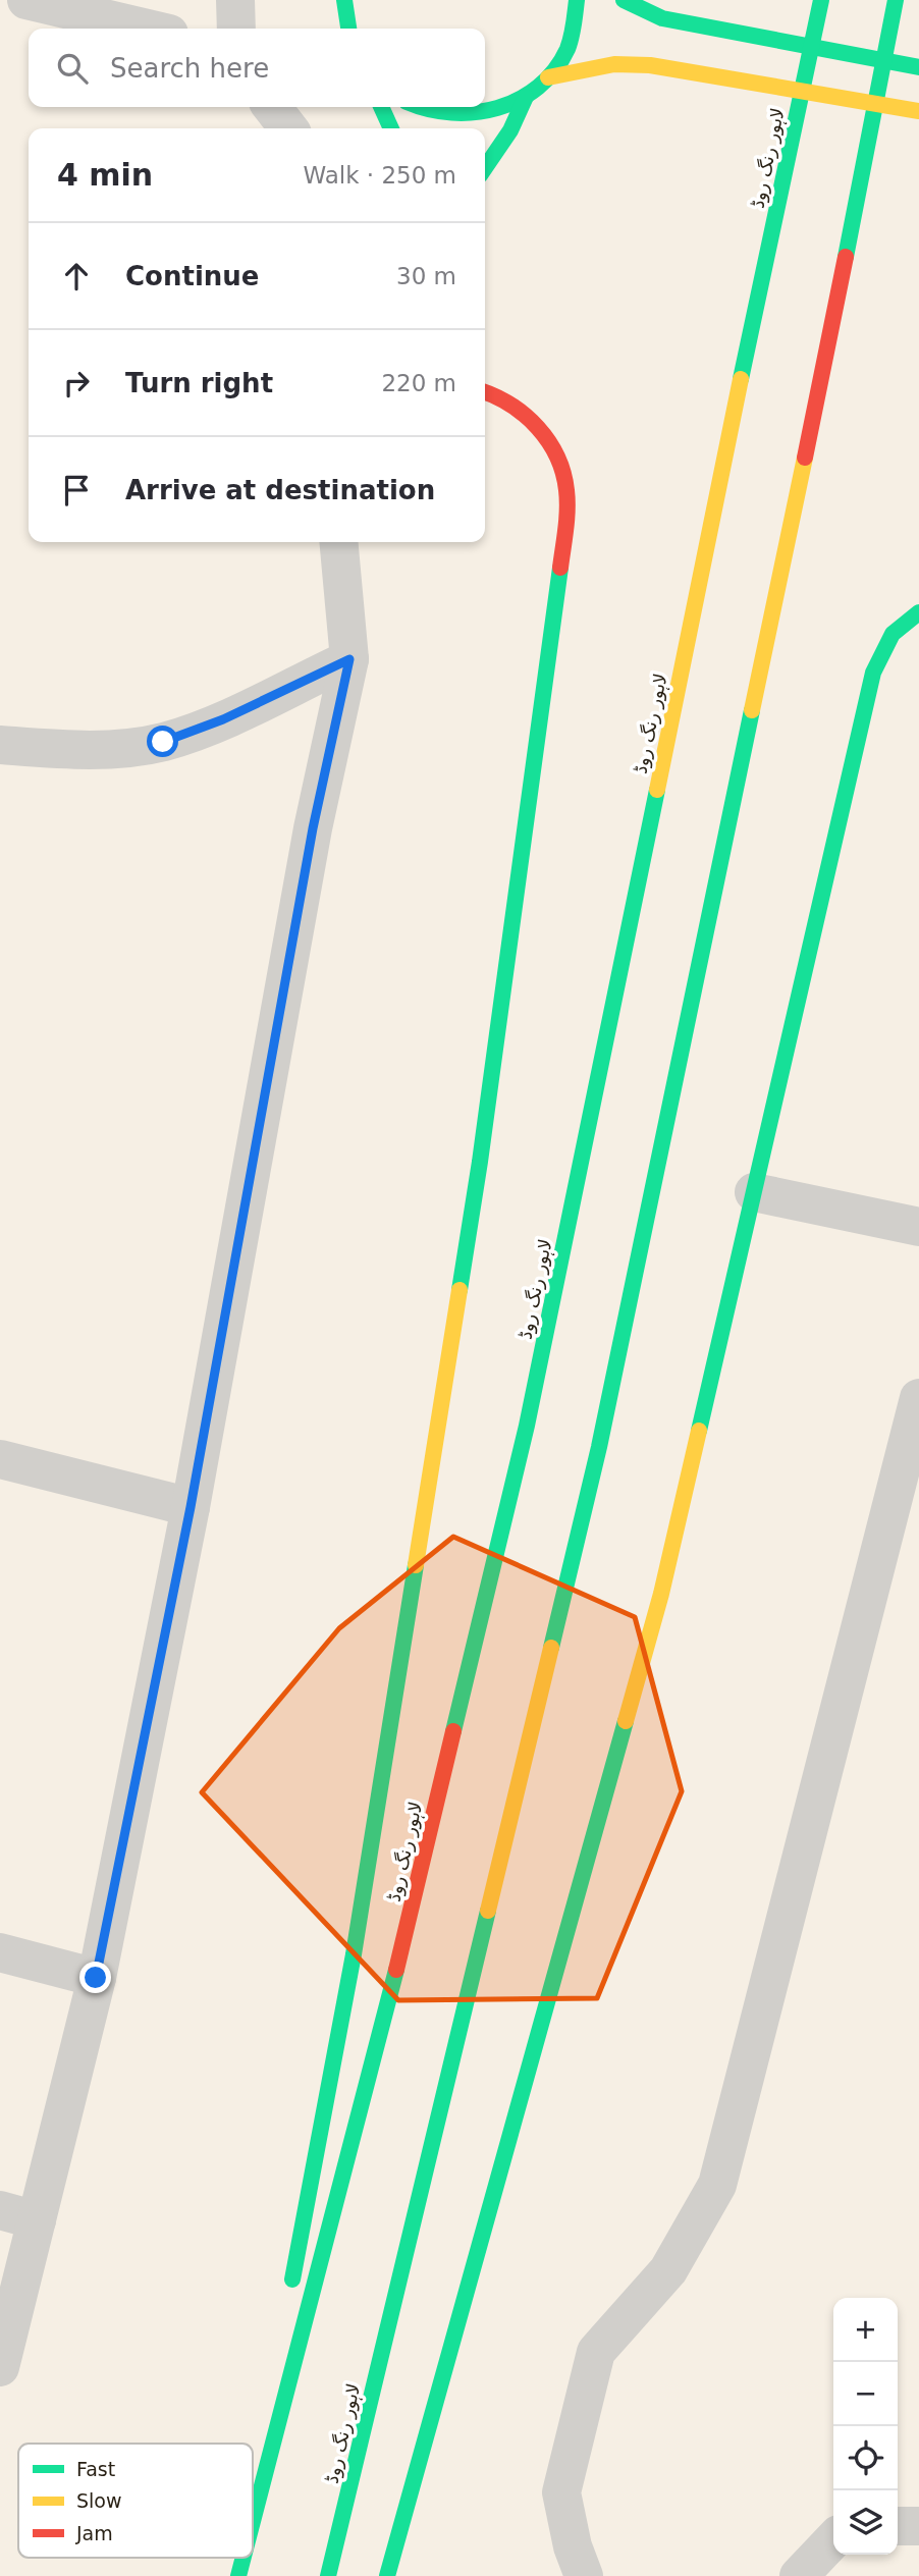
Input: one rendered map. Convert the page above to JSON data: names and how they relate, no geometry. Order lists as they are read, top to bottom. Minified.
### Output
{"streets":{"highway":["لاہور رنگ روڈ"]},"legend":["Fast","Slow","Jam"],"page":{"search":"Search here","heading":["4 min","Walk · 250 m"],"list":[["Continue","30 m"],["Turn right","220 m"],"Arrive at destination"],"map_buttons":["+","−"]}}
